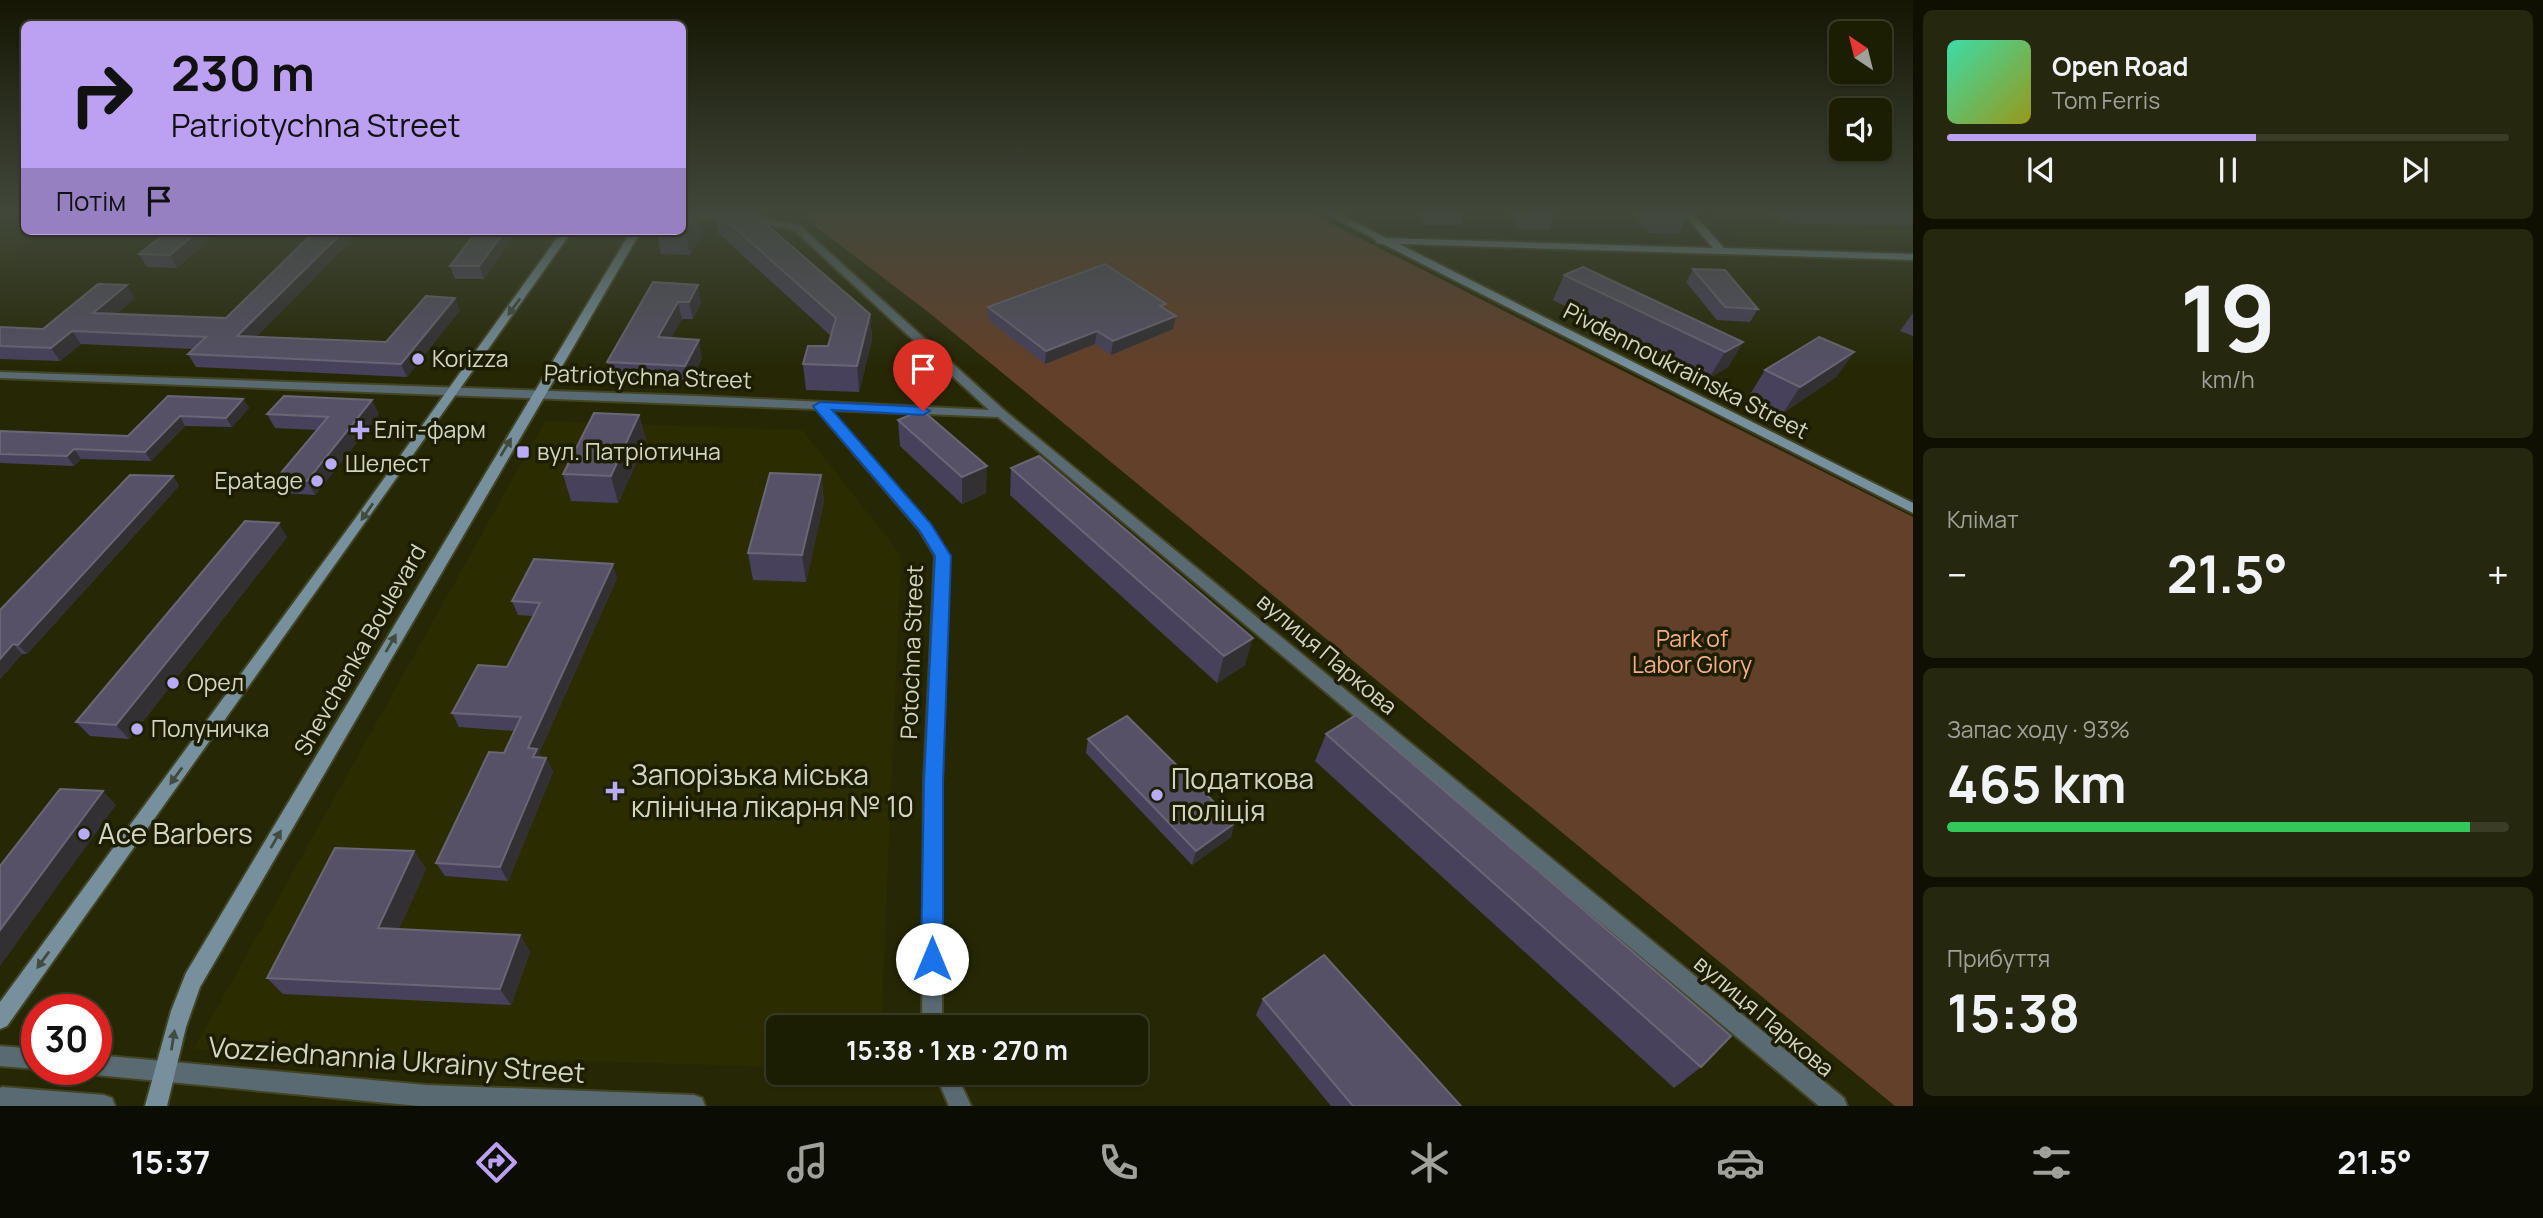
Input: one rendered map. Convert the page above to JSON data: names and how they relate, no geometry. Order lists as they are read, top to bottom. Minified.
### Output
{"streets":{"street":["Pivdennoukrainska Street","Patriotychna Street","Shevchenka Boulevard","Potochna Street","вулиця Паркова","Vozziednannia Ukrainy Street"]},"crossings":[["Patriotychna Street","Shevchenka Boulevard"],["Patriotychna Street","Potochna Street"],["Patriotychna Street","вулиця Паркова"],["Shevchenka Boulevard","Vozziednannia Ukrainy Street"]],"parks":["Park of Labor Glory"],"places":{"other":["Korizza","Шелест","Epatage","Орел","Полуничка","Податкова поліція","Ace Barbers"],"health":["Еліт-фарм","Запорізька міська клінічна лікарня № 10"],"transit":["вул. Патріотична"]},"north":"top left","page":{"turn":["230 m","Patriotychna Street"],"song":["Open Road","Tom Ferris"],"then":"Потім","tile":[["19","km/h"],"Клімат",["Запас ходу · 93%","465 km"],["Прибуття","15:38"]],"heat":["−","21.5°","+"],"limit":"30","trip":"15:38 · 1 хв · 270 m","tabs":["15:37","21.5°"]}}
